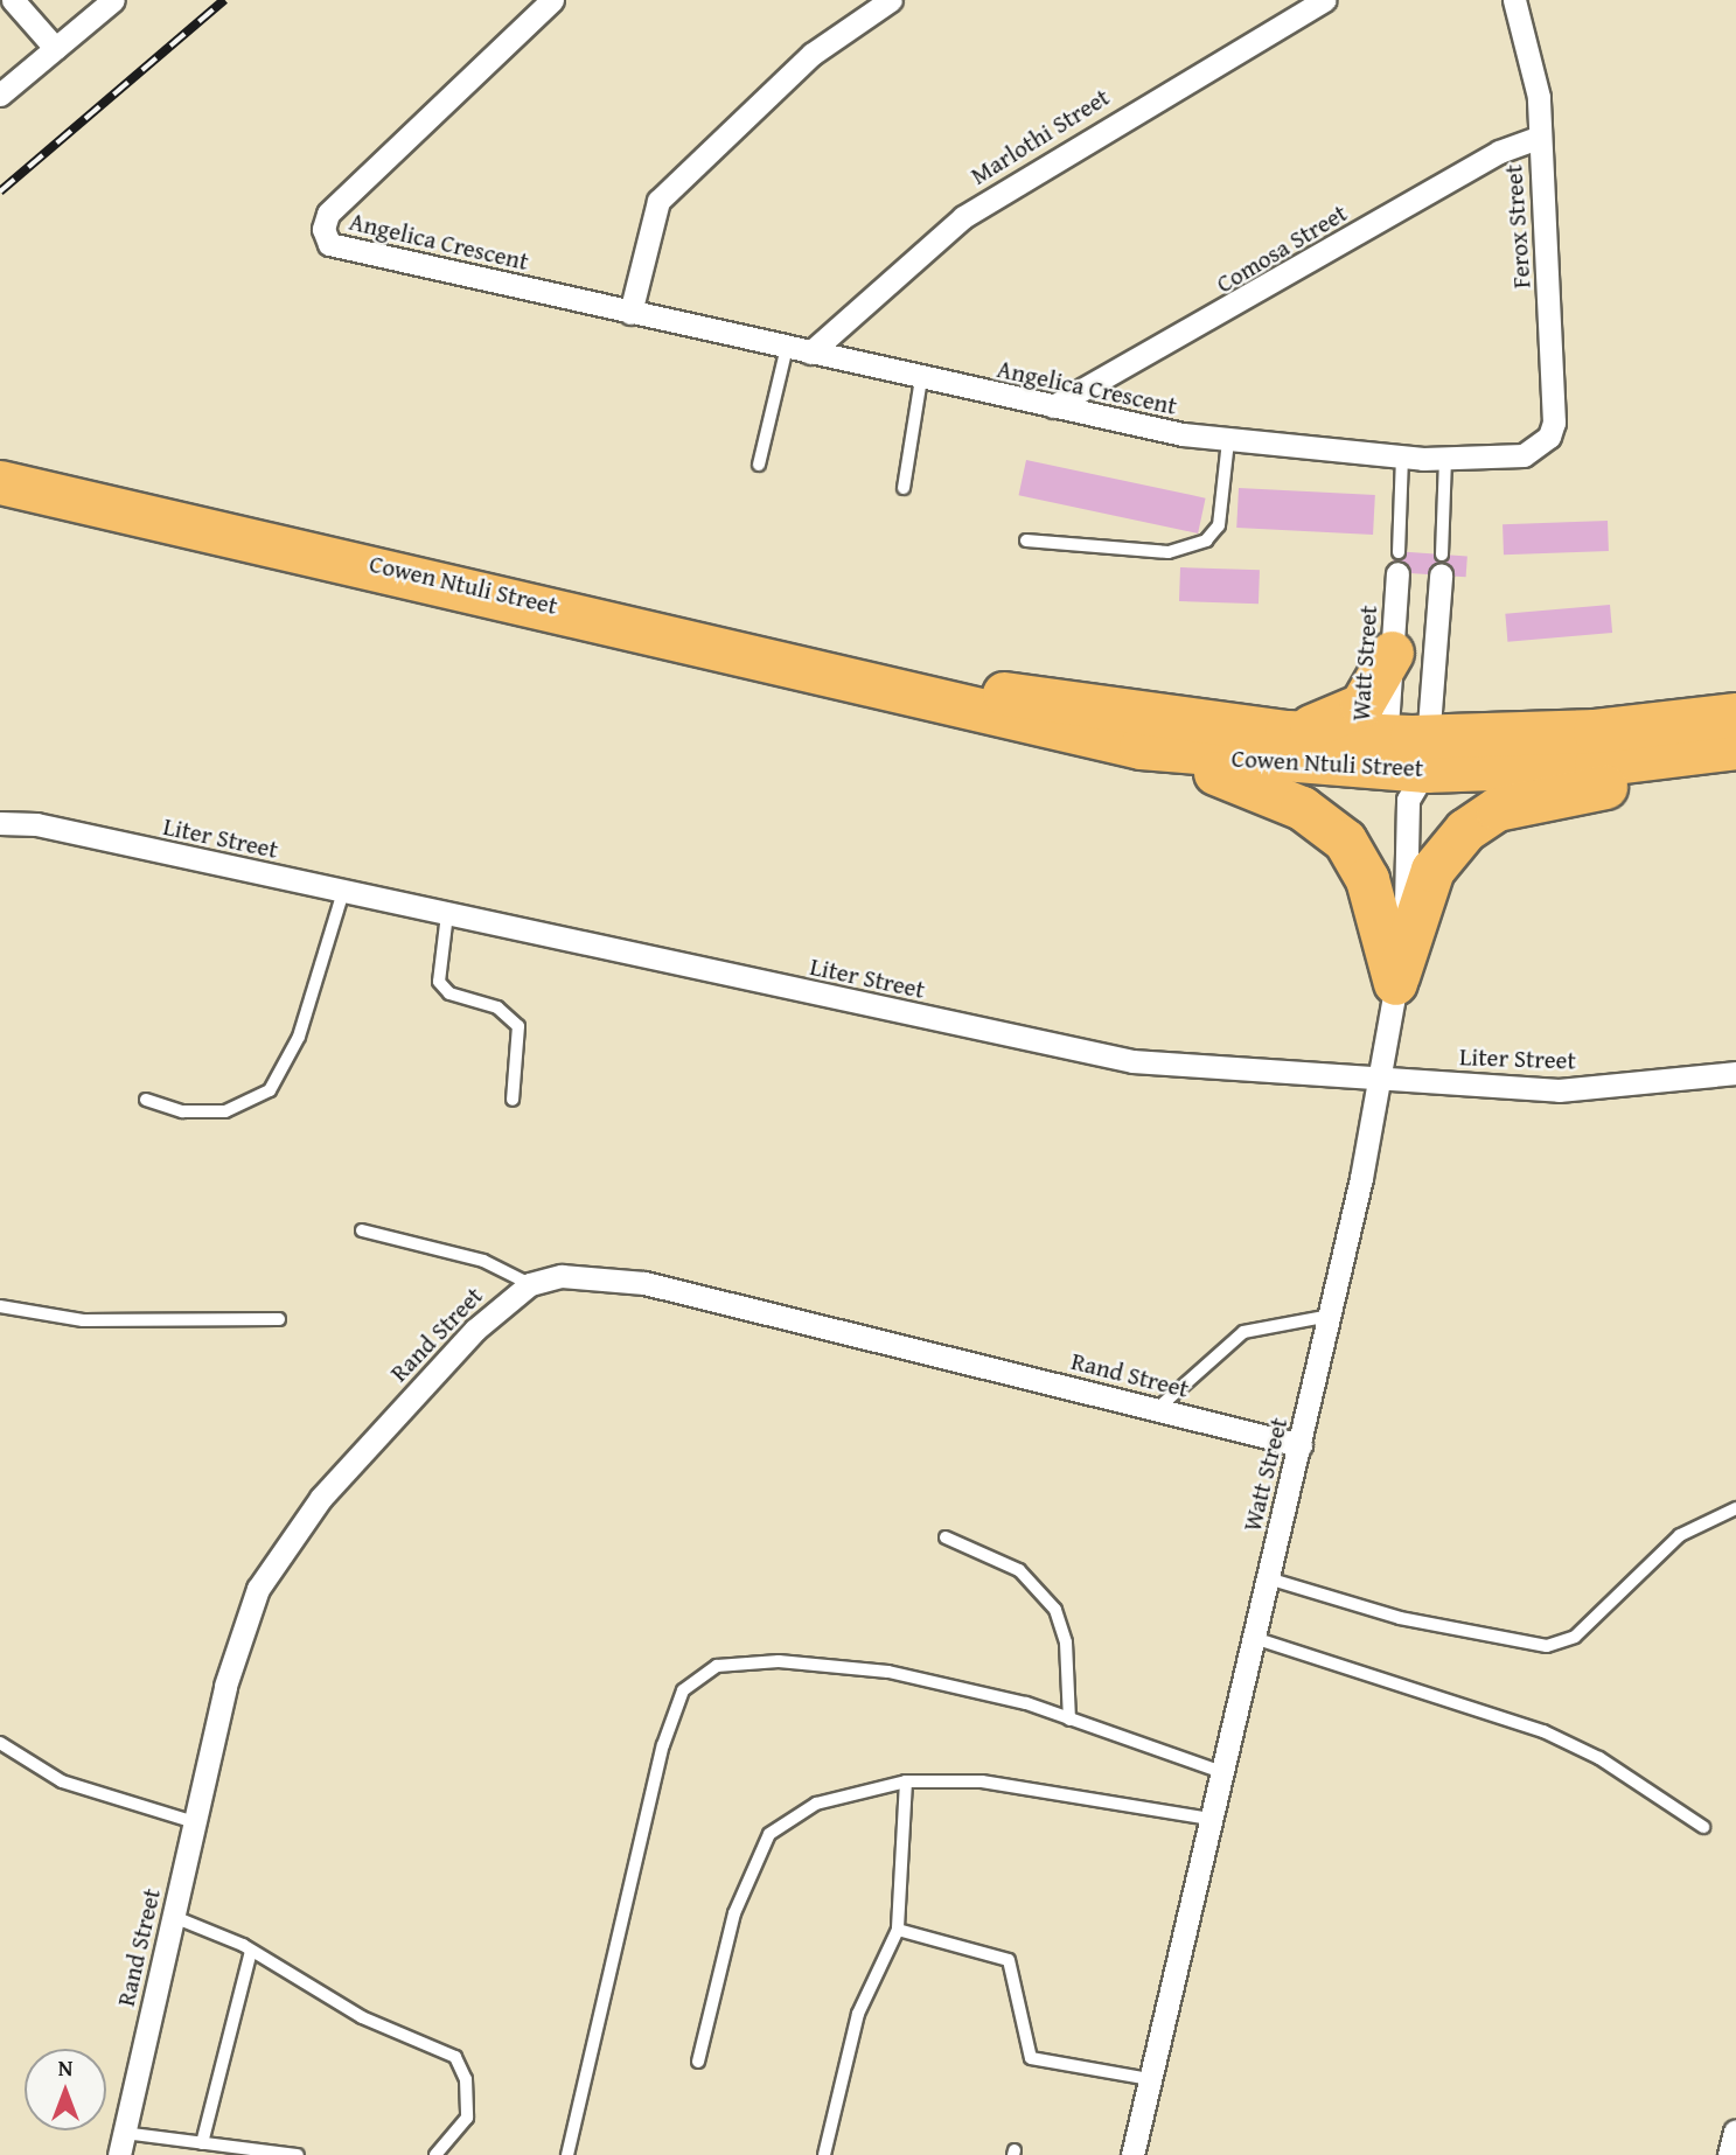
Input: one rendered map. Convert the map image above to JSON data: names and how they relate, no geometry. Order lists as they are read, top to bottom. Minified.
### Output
{"streets":{"highway":["Cowen Ntuli Street"],"street":["Marlothi Street","Ferox Street","Angelica Crescent","Comosa Street","Watt Street","Liter Street","Rand Street"]},"crossings":[["Marlothi Street","Angelica Crescent"],["Ferox Street","Angelica Crescent"],["Ferox Street","Comosa Street"],["Angelica Crescent","Comosa Street"],["Angelica Crescent","Watt Street"],["Cowen Ntuli Street","Watt Street"],["Watt Street","Liter Street"],["Watt Street","Rand Street"]],"north":"top"}
